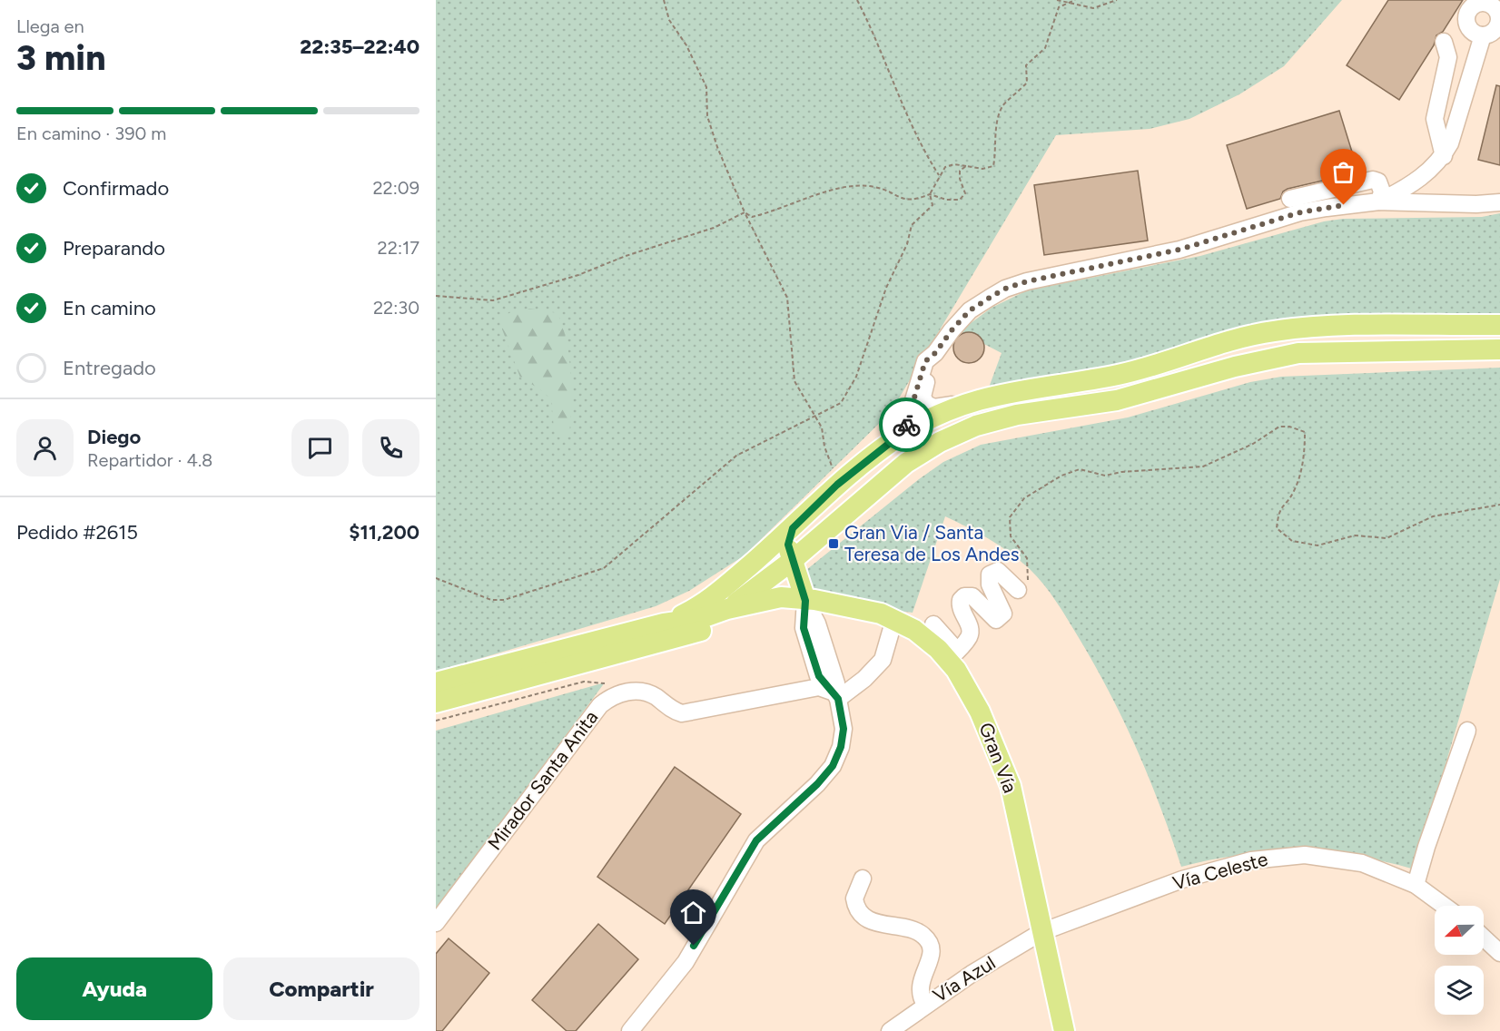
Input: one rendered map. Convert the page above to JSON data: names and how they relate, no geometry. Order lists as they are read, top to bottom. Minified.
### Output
{"streets":{"main road":["Gran Vía"],"street":["Mirador Santa Anita","Vía Celeste","Vía Azul"]},"crossings":[["Gran Vía","Vía Celeste"],["Gran Vía","Vía Azul"],["Vía Celeste","Vía Azul"]],"places":{"transit":["Gran Via / Santa Teresa de Los Andes"]},"north":"left","page":{"heading":["3 min","Llega en","22:35–22:40"],"panel":["Diego","Repartidor · 4.8","Pedido #2615","$11,200"],"bar":"En camino · 390 m","list":[["Confirmado","22:09"],["Preparando","22:17"],["En camino","22:30"],"Entregado"],"buttons":["Ayuda","Compartir"]}}
